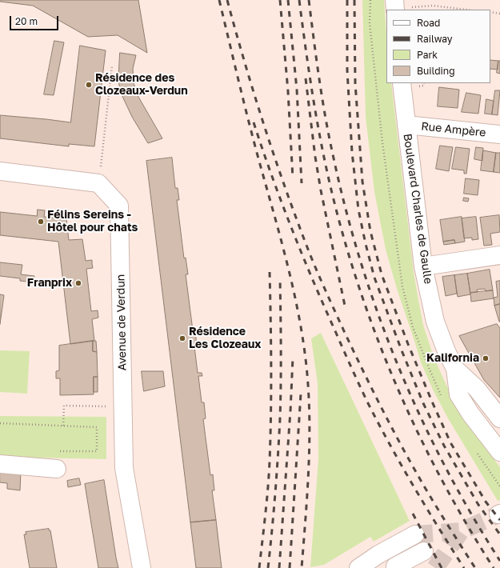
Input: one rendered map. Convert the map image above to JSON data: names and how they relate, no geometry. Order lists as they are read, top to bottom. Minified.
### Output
{"streets":{"street":["Rue Ampère","Boulevard Charles de Gaulle","Avenue de Verdun"]},"crossings":[["Rue Ampère","Boulevard Charles de Gaulle"]],"places":["Résidence des Clozeaux-Verdun","Félins Sereins - Hôtel pour chats","Franprix","Résidence Les Clozeaux","Kalifornia"],"legend":["Road","Railway","Park","Building"],"scale_bar":"20 m"}
